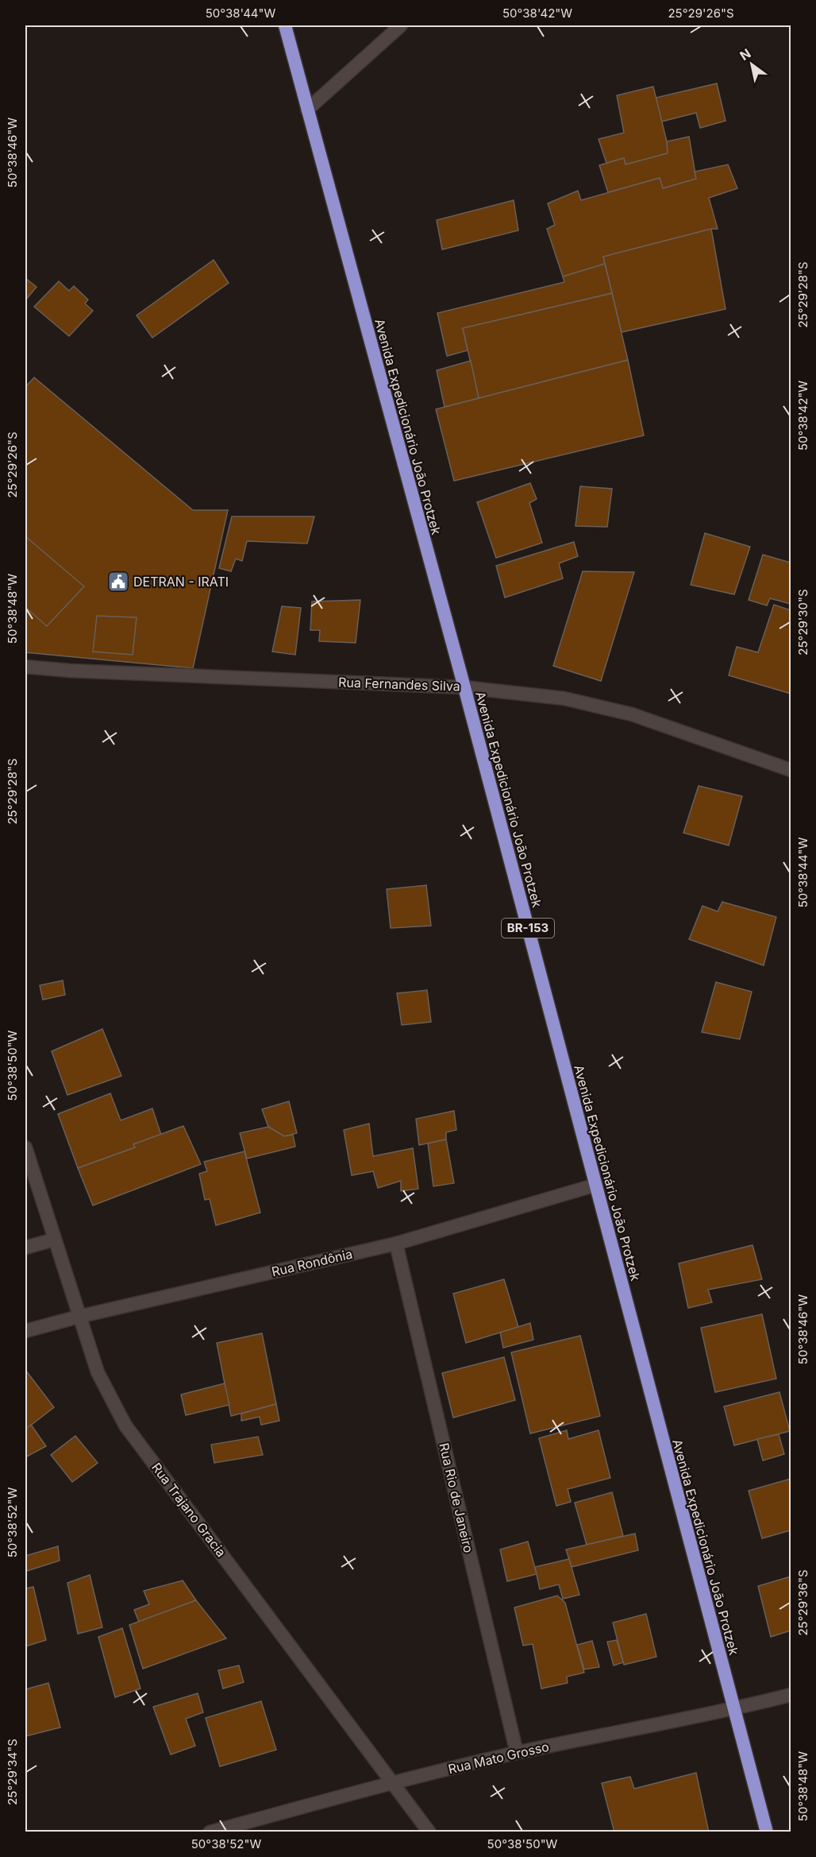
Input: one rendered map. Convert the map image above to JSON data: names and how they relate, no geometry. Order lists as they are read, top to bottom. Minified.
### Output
{"streets":{"highway":["Avenida Expedicionário João Protzek","BR-153"],"street":["Rua Fernandes Silva","Rua Rondônia","Rua Rio de Janeiro","Rua Trajano Gracia","Rua Mato Grosso"]},"crossings":[["Avenida Expedicionário João Protzek","Rua Fernandes Silva"],["Avenida Expedicionário João Protzek","Rua Rondônia"],["Avenida Expedicionário João Protzek","Rua Mato Grosso"],["Rua Rondônia","Rua Rio de Janeiro"],["Rua Rondônia","Rua Trajano Gracia"],["Rua Rio de Janeiro","Rua Mato Grosso"],["Rua Trajano Gracia","Rua Mato Grosso"]],"places":{"public building":["DETRAN - IRATI"]},"north":"top left","coordinates":["50°38'44\"W","50°38'42\"W","25°29'26\"S","50°38'46\"W","25°29'28\"S","50°38'48\"W","25°29'30\"S","50°38'50\"W","50°38'52\"W","25°29'36\"S","25°29'34\"S"]}
